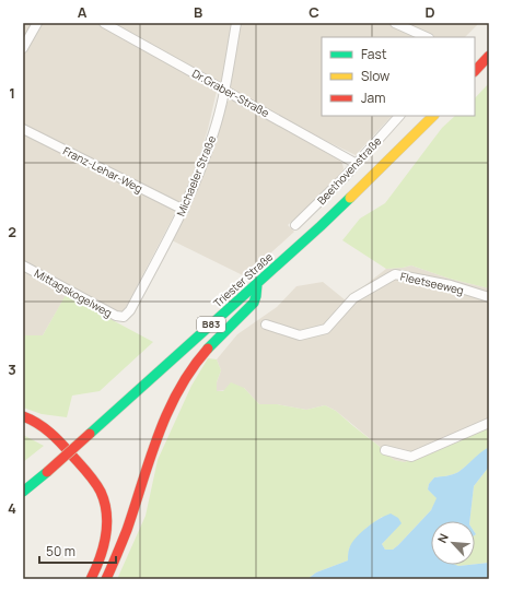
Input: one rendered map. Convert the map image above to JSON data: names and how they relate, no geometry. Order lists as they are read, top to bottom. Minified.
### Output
{"streets":{"main road":["Triester Straße","B83"],"street":["Dr.Graber-Straße","Franz-Lehar-Weg","Beethovenstraße","Michaeler Straße","Fleetseeweg","Mittagskogelweg"]},"crossings":[["Dr.Graber-Straße","Beethovenstraße"],["Dr.Graber-Straße","Michaeler Straße"],["Franz-Lehar-Weg","Michaeler Straße"],["Michaeler Straße","Mittagskogelweg"]],"legend":["Fast","Slow","Jam"],"scale_bar":"50 m","north":"top left","grid":{"columns":["A","B","C","D"],"rows":["1","2","3","4"]}}
